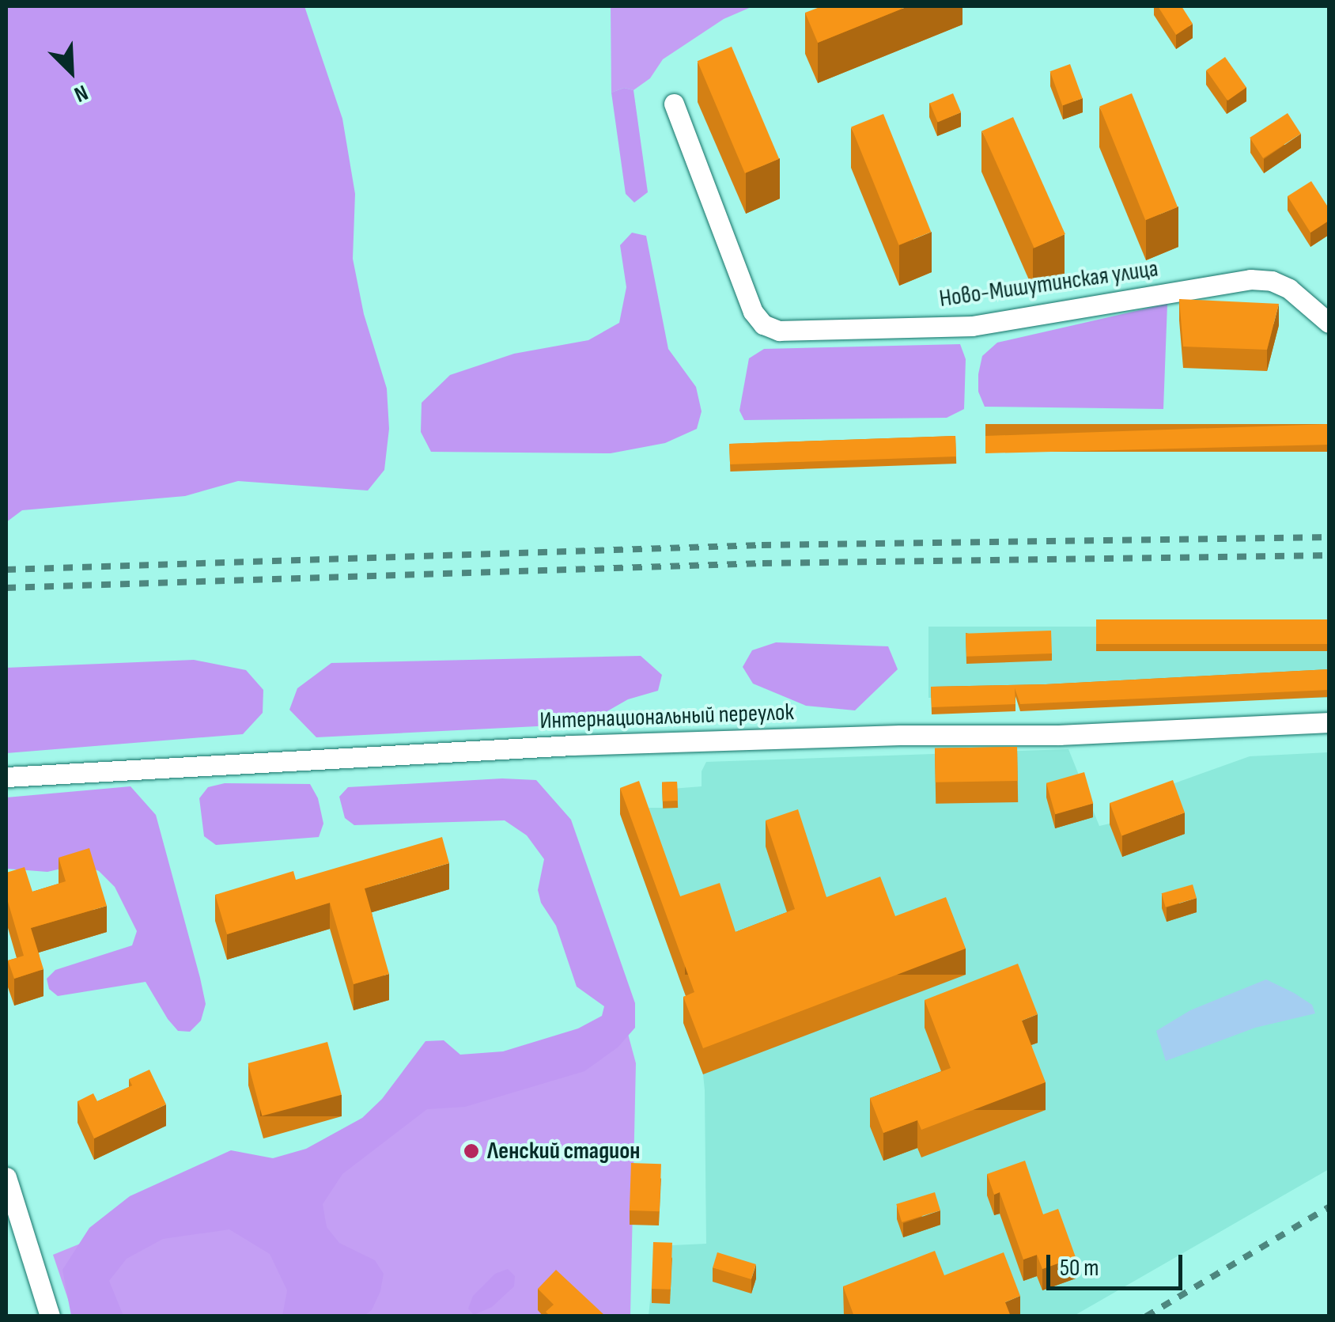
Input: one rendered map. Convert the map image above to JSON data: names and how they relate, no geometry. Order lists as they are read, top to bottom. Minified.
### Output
{"streets":{"street":["Ново-Мишутинская улица","Интернациональный переулок"]},"places":["Ленский стадион"],"scale_bar":"50 m","north":"bottom right"}
